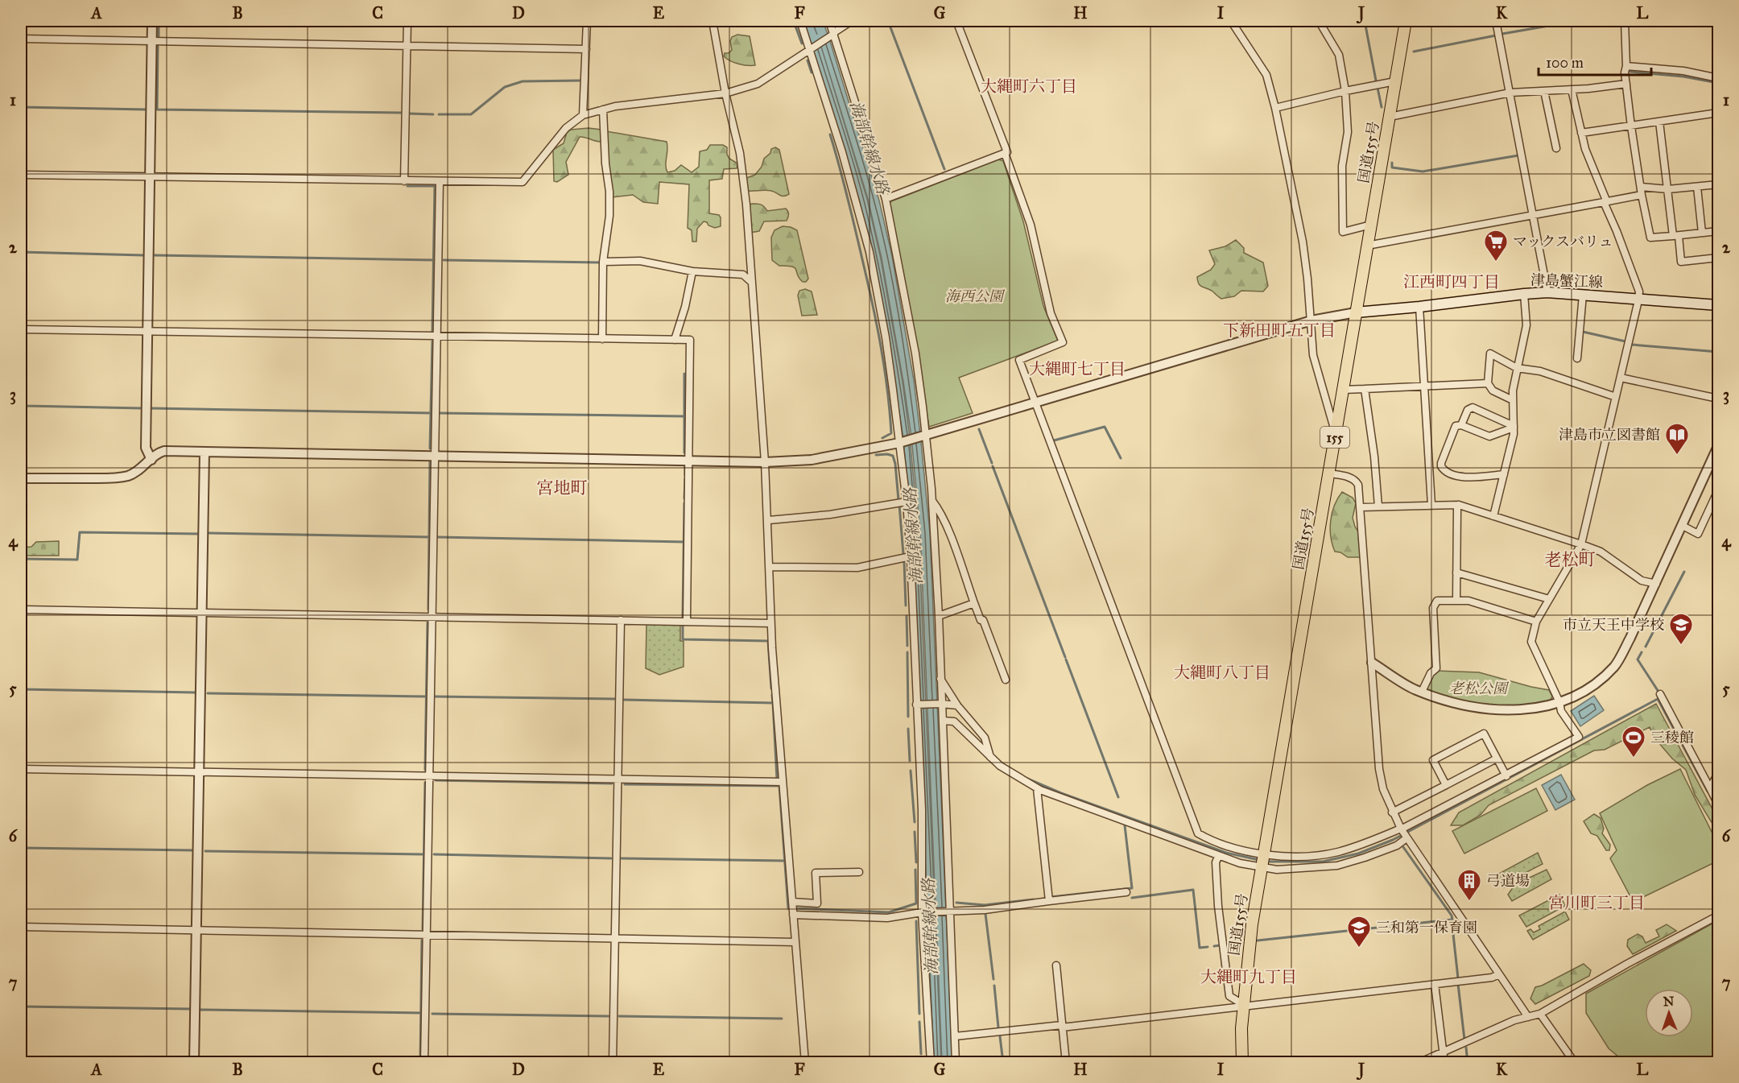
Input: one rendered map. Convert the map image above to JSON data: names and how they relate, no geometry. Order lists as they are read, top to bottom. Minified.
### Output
{"streets":{"highway":["国道155号","155"],"main road":["津島蟹江線"]},"crossings":[["国道155号","津島蟹江線"]],"districts":["大縄町六丁目","江西町四丁目","下新田町五丁目","大縄町七丁目","宮地町","老松町","大縄町八丁目","宮川町三丁目","大縄町九丁目"],"water":["海部幹線水路"],"parks":["海西公園","老松公園"],"places":{"supermarket":["マックスバリュ"],"library":["津島市立図書館"],"school or university":["市立天王中学校","三和第一保育園"],"sports":["三稜館"],"building":["弓道場"]},"scale_bar":"100 m","north":"top","grid":{"columns":["A","B","C","D","E","F","G","H","I","J","K","L"],"rows":["1","2","3","4","5","6","7"]}}
